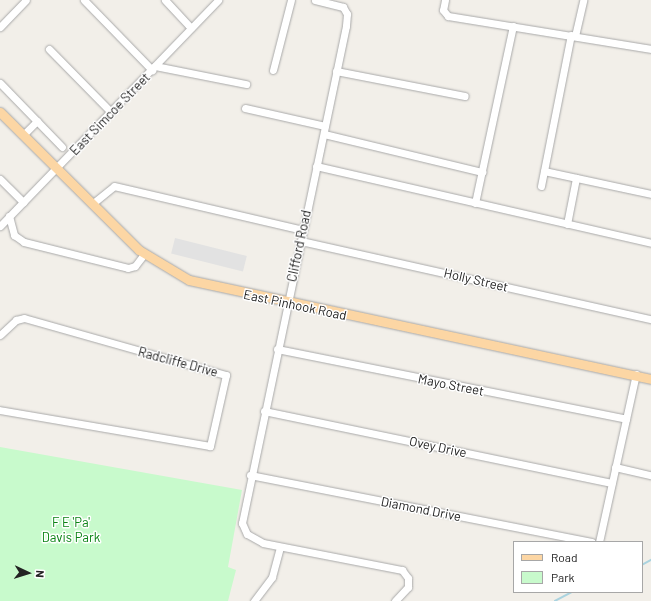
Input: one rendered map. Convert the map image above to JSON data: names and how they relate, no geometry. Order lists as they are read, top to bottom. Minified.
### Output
{"streets":{"main road":["East Pinhook Road"],"street":["East Simcoe Street","Clifford Road","Holly Street","Radcliffe Drive","Mayo Street","Ovey Drive","Diamond Drive"]},"crossings":[["East Simcoe Street","East Pinhook Road"],["Clifford Road","Holly Street"],["Clifford Road","East Pinhook Road"],["Clifford Road","Mayo Street"],["Clifford Road","Ovey Drive"],["Clifford Road","Diamond Drive"]],"parks":["F E 'Pa' Davis Park"],"legend":["Road","Park"],"north":"right"}
